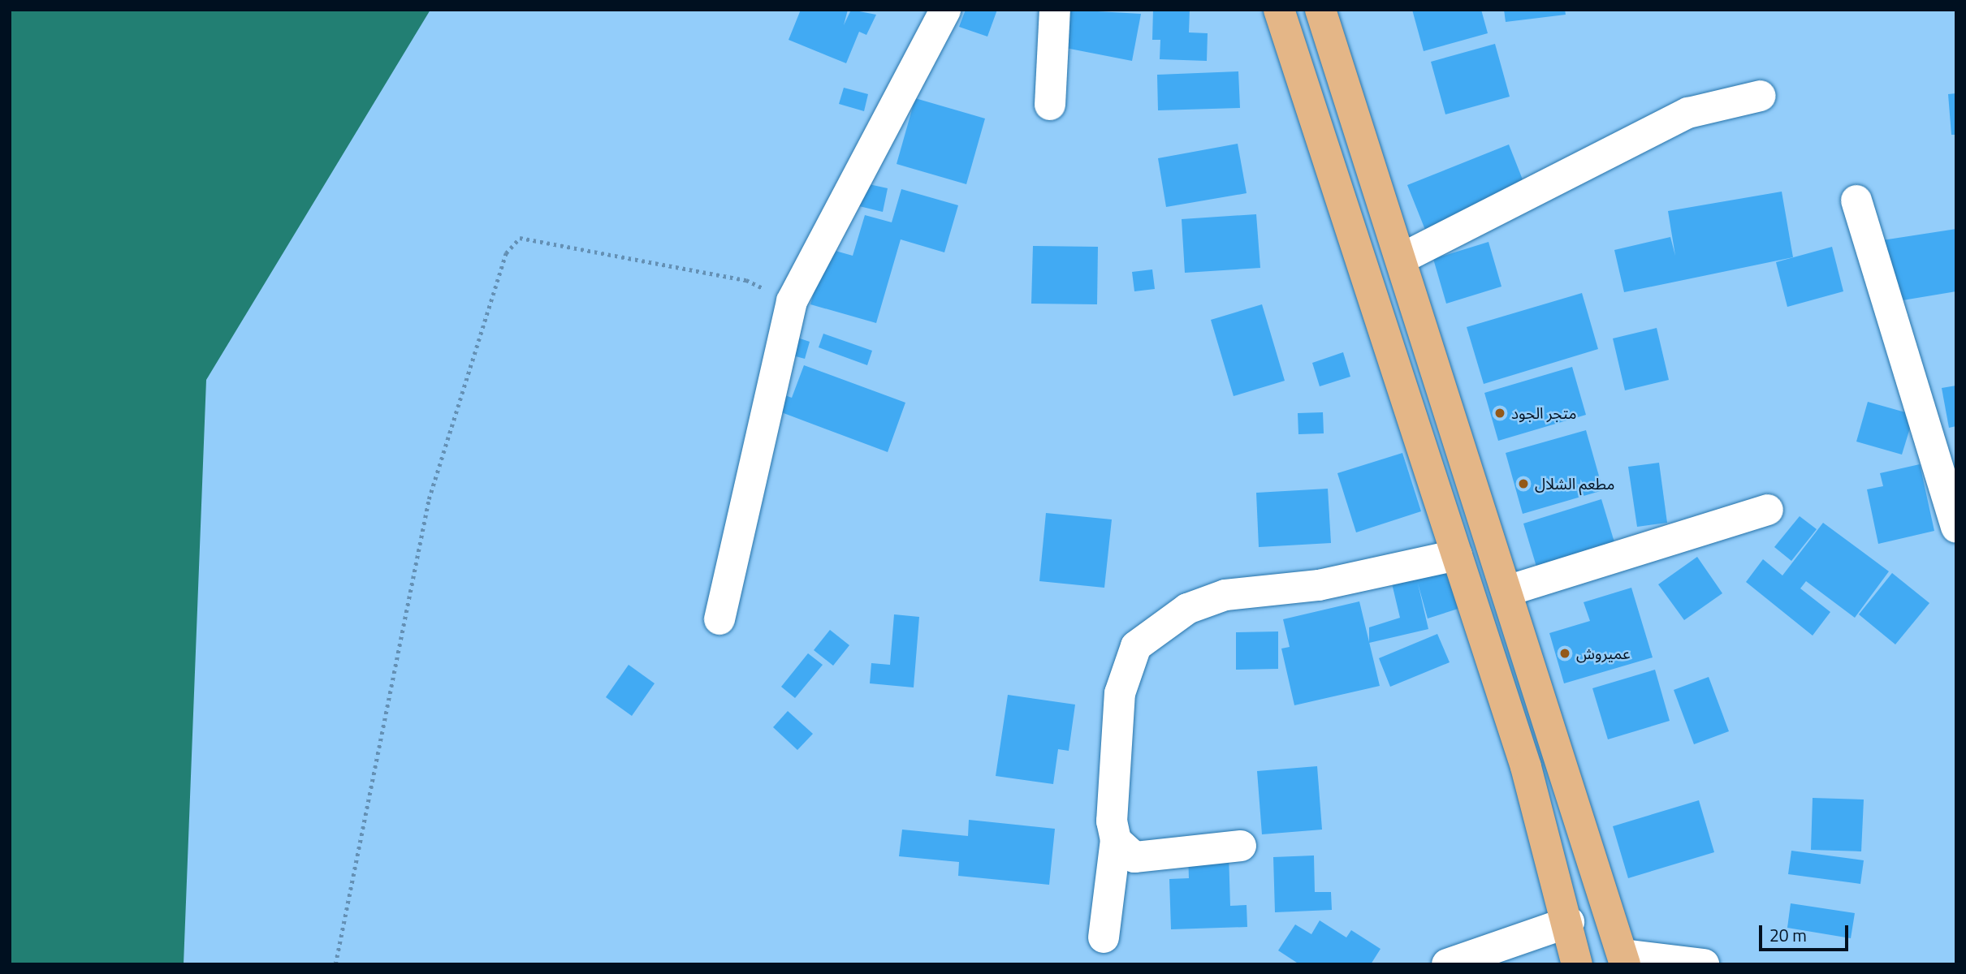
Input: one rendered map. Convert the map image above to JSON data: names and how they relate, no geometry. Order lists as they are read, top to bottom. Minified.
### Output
{"places":["متجر الجود","مطعم الشلال","عميروش"],"scale_bar":"20 m"}
